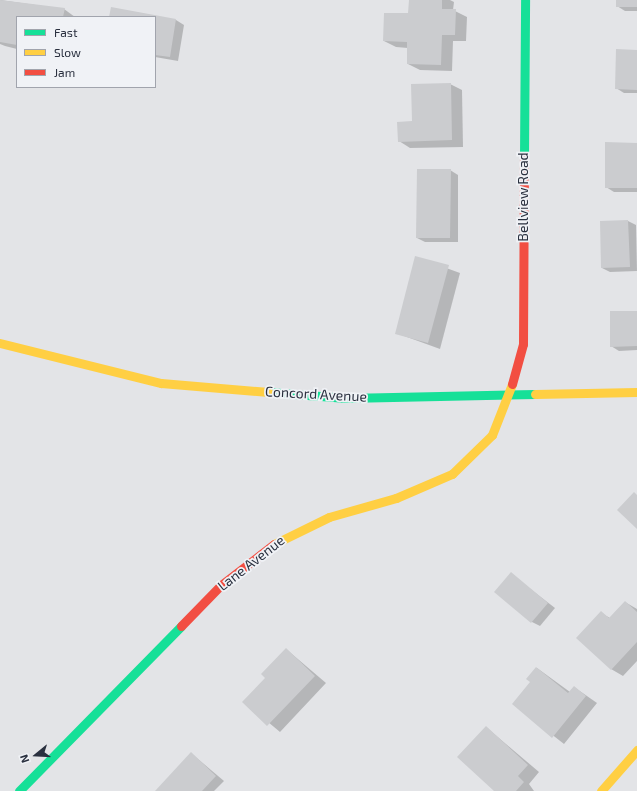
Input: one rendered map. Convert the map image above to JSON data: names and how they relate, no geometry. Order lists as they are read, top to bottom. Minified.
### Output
{"streets":{"street":["Bellview Road","Concord Avenue","Lane Avenue"]},"crossings":[["Bellview Road","Concord Avenue"],["Bellview Road","Lane Avenue"],["Concord Avenue","Lane Avenue"]],"legend":["Fast","Slow","Jam"],"north":"left"}
